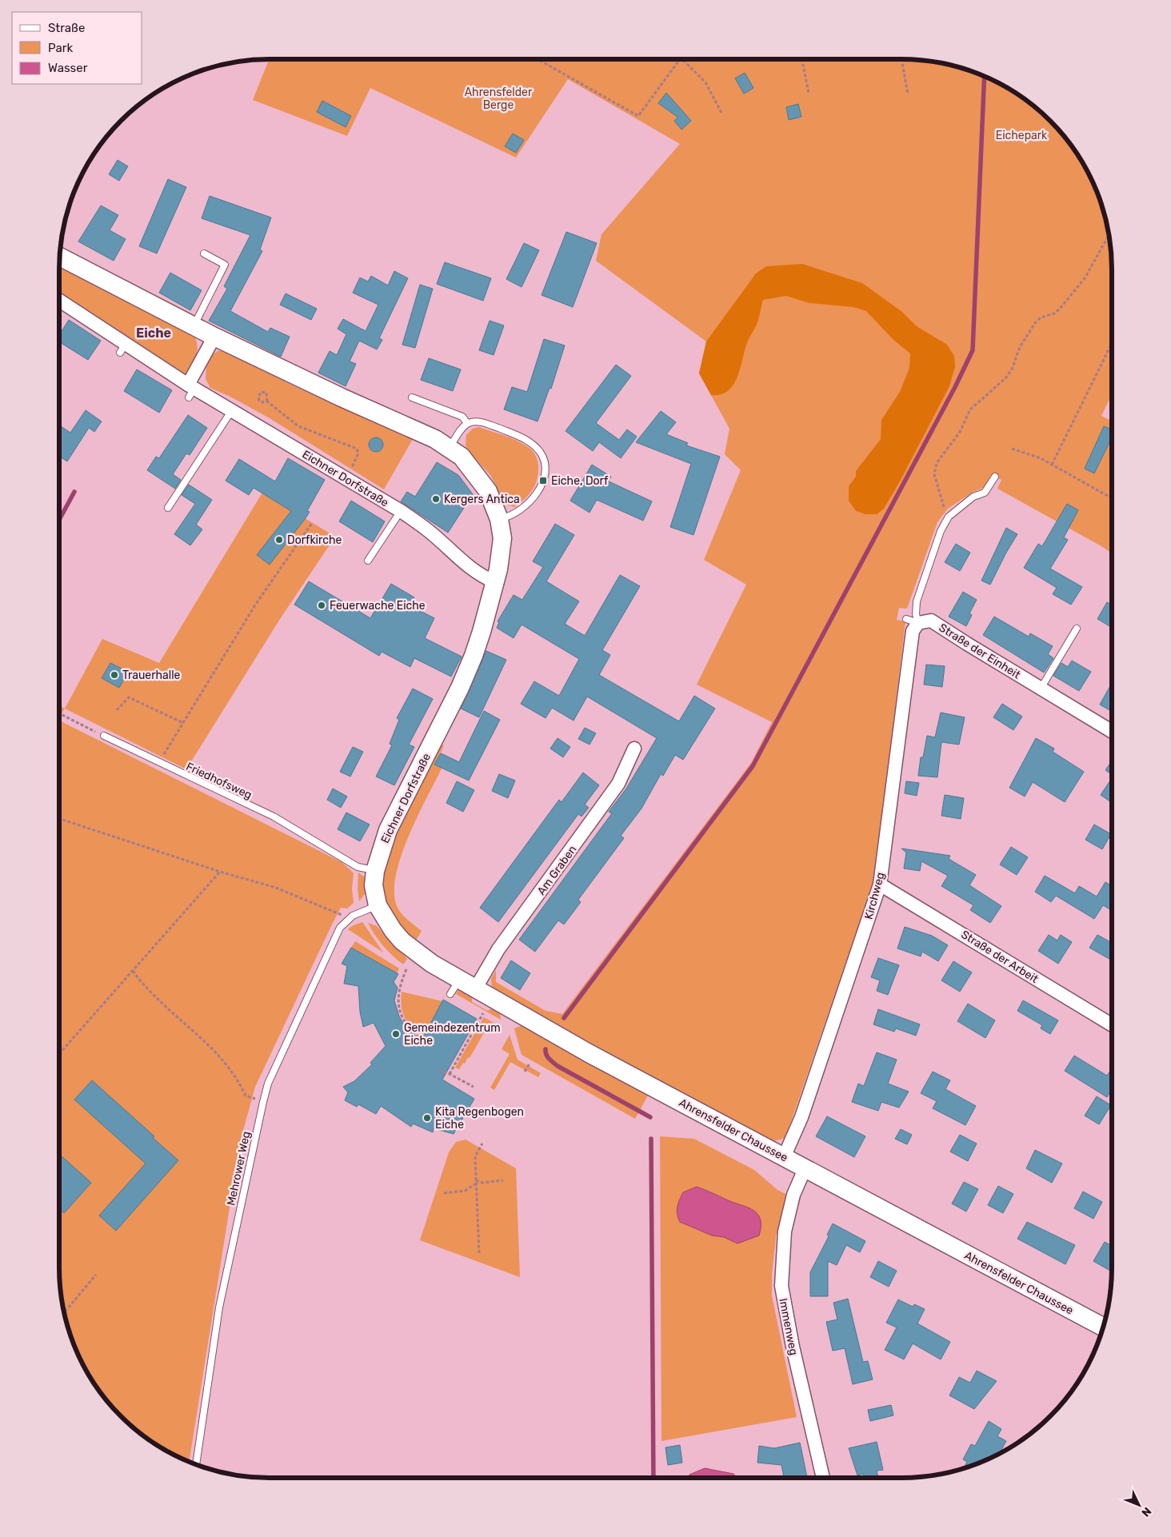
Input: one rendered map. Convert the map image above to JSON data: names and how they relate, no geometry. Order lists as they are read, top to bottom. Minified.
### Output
{"streets":{"main road":["Eichner Dorfstraße","Ahrensfelder Chaussee"],"street":["Straße der Einheit","Am Graben","Kirchweg","Straße der Arbeit","Immenweg"],"lane":["Friedhofsweg","Mehrower Weg"]},"crossings":[["Eichner Dorfstraße","Friedhofsweg"],["Eichner Dorfstraße","Ahrensfelder Chaussee"],["Eichner Dorfstraße","Mehrower Weg"],["Straße der Einheit","Kirchweg"],["Am Graben","Ahrensfelder Chaussee"],["Kirchweg","Straße der Arbeit"],["Kirchweg","Ahrensfelder Chaussee"],["Ahrensfelder Chaussee","Mehrower Weg"],["Ahrensfelder Chaussee","Immenweg"]],"districts":["Eiche"],"parks":["Ahrensfelder Berge","Eichepark"],"places":{"transit":["Eiche, Dorf"],"other":["Kergers Antica","Dorfkirche","Feuerwache Eiche","Trauerhalle","Gemeindezentrum Eiche","Kita Regenbogen Eiche"]},"legend":["Straße","Park","Wasser"],"north":"bottom right"}
